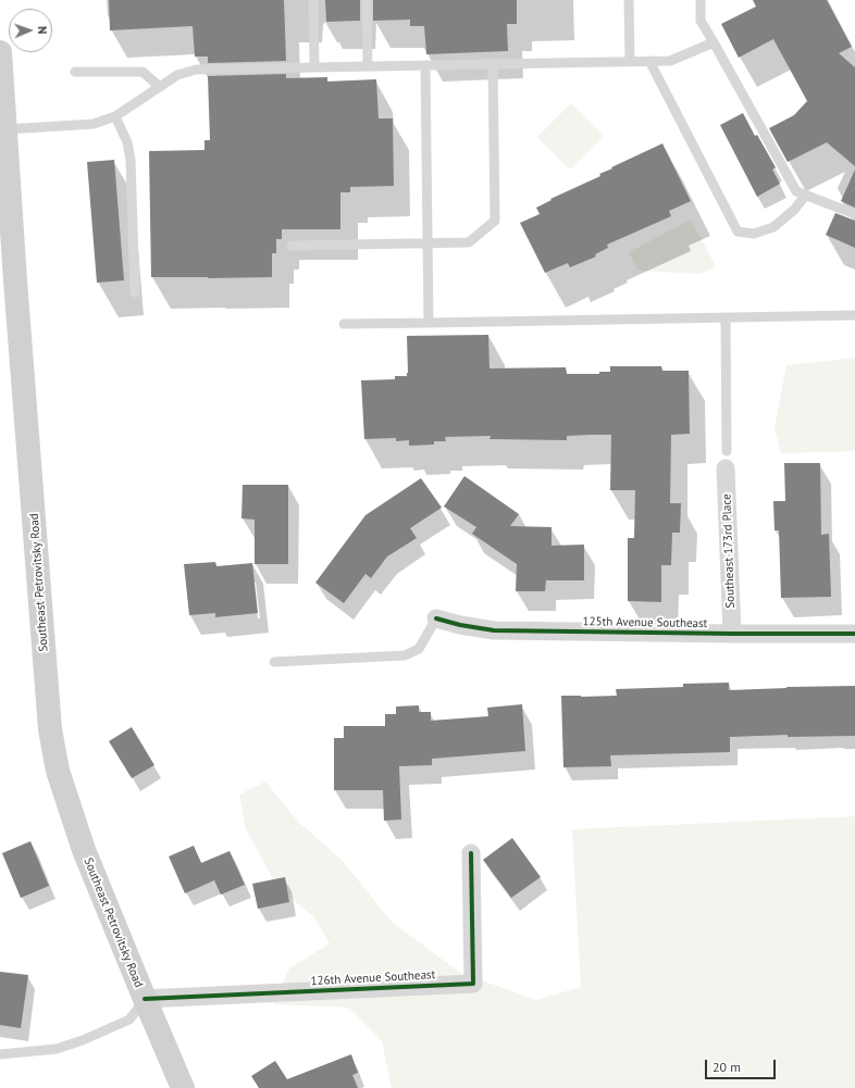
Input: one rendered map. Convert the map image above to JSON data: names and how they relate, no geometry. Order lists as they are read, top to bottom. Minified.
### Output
{"streets":{"main road":["Southeast Petrovitsky Road"],"street":["Southeast 173rd Place","125th Avenue Southeast","126th Avenue Southeast"]},"crossings":[["Southeast 173rd Place","125th Avenue Southeast"],["Southeast Petrovitsky Road","126th Avenue Southeast"]],"scale_bar":"20 m","north":"right"}
